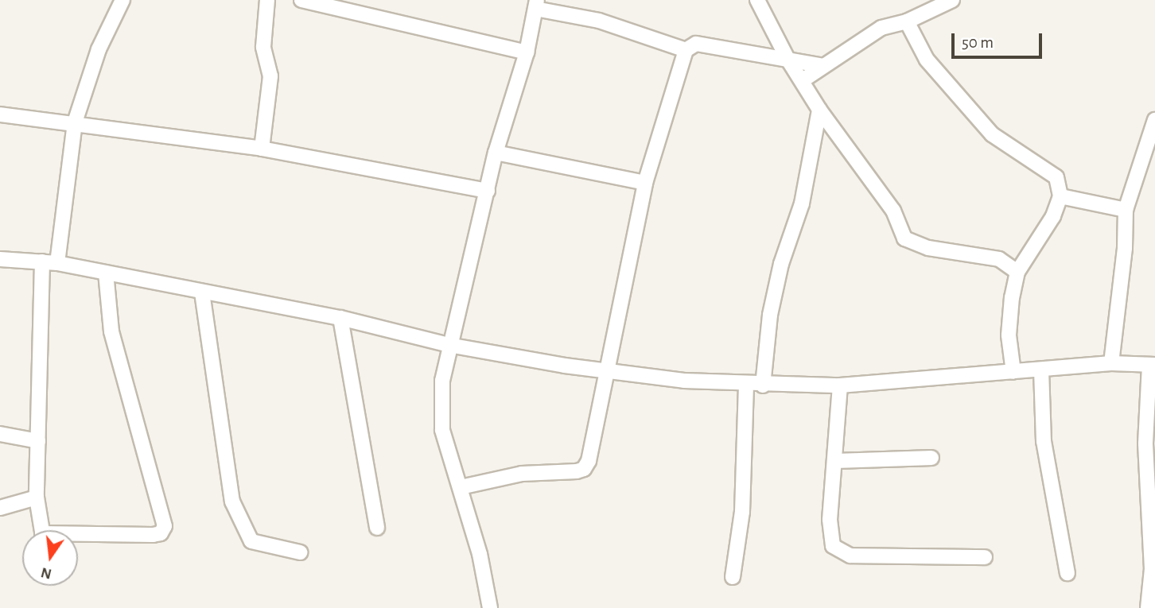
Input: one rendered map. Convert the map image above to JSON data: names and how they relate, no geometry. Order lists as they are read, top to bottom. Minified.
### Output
{"scale_bar":"50 m","north":"bottom"}
